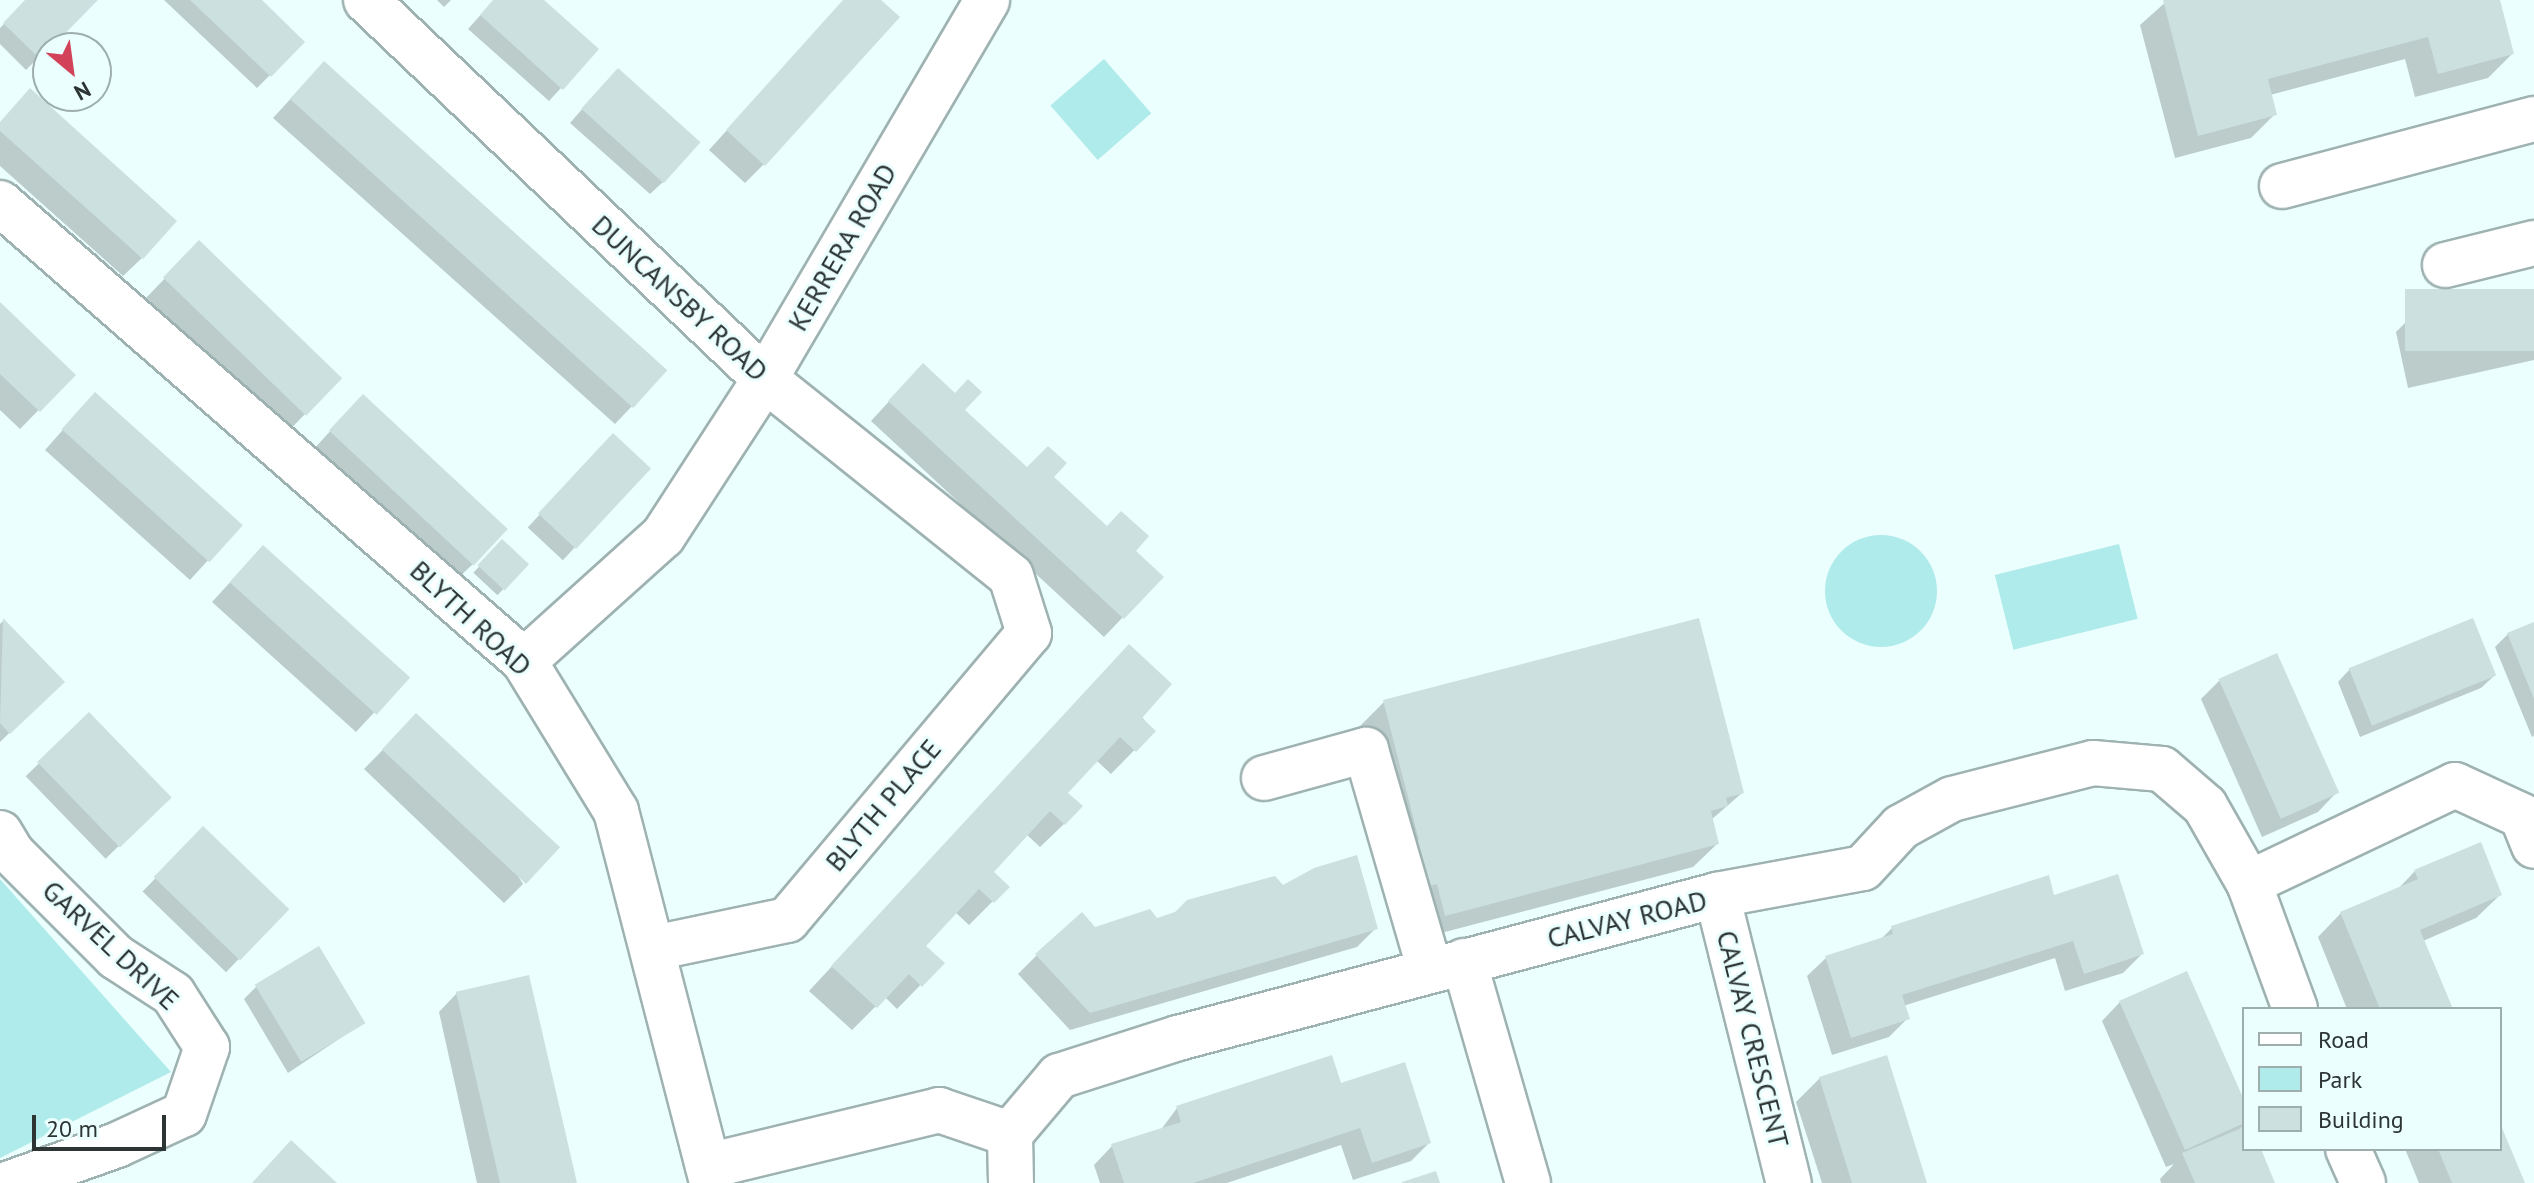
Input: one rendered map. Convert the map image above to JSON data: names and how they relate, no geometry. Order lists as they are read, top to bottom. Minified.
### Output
{"streets":{"street":["KERRERA ROAD","DUNCANSBY ROAD","BLYTH ROAD","BLYTH PLACE","CALVAY ROAD","GARVEL DRIVE","CALVAY CRESCENT"]},"crossings":[["KERRERA ROAD","DUNCANSBY ROAD"],["KERRERA ROAD","BLYTH ROAD"],["DUNCANSBY ROAD","BLYTH PLACE"],["BLYTH ROAD","BLYTH PLACE"],["CALVAY ROAD","CALVAY CRESCENT"]],"legend":["Road","Park","Building"],"scale_bar":"20 m","north":"bottom right"}
